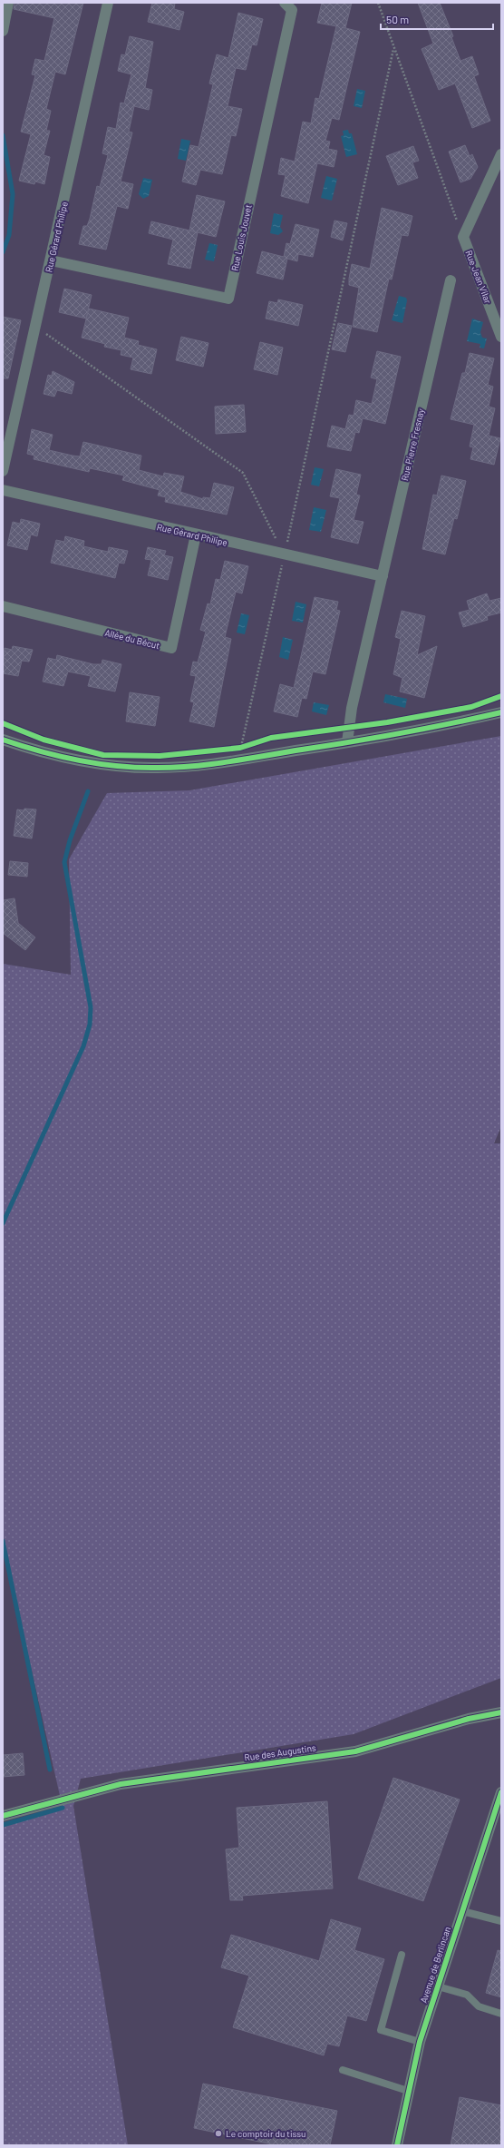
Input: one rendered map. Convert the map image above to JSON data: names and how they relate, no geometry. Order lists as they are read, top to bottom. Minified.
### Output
{"streets":{"street":["Rue Gérard Philipe","Rue Louis Jouvet","Rue Jean Vilar","Rue Pierre Fresnay","Allée du Bécut","Rue des Augustins","Avenue de Berlincan"]},"crossings":[["Rue Gérard Philipe","Rue Louis Jouvet"],["Rue Gérard Philipe","Rue Pierre Fresnay"],["Rue Gérard Philipe","Allée du Bécut"]],"places":["Le comptoir du tissu"],"scale_bar":"50 m"}
